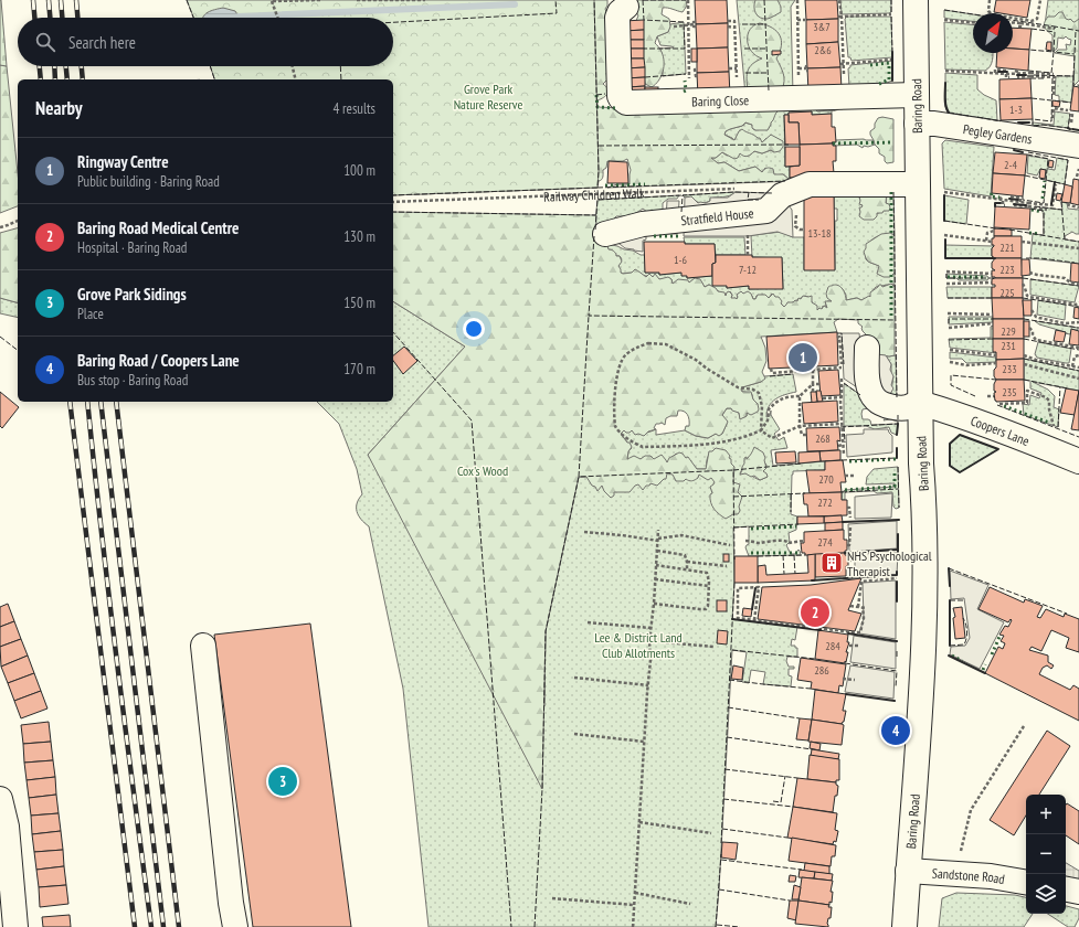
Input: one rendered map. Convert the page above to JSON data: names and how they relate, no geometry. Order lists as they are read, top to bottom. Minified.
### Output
{"streets":{"street":["Baring Close","Baring Road","Pegley Gardens","Stratfield House","Coopers Lane","Sandstone Road"],"path":["Railway Children Walk"]},"crossings":[["Baring Close","Baring Road"],["Baring Road","Pegley Gardens"],["Baring Road","Stratfield House"],["Baring Road","Coopers Lane"],["Baring Road","Sandstone Road"]],"parks":["Grove Park Nature Reserve","Cox's Wood","Lee & District Land Club Allotments"],"places":{"building":["NHS Psychological Therapist"]},"house_numbers":["3&7","2&6","1-3","2-4","13-18","221","1-6","7-12","223","225","229","231","233","235","268","270","272","274","284","286"],"north":"top right","page":{"search":"Search here","heading":["Nearby","4 results"],"list":[{"mark":"1","name":"Ringway Centre","note":"Public building · Baring Road","value":"100 m"},{"mark":"2","name":"Baring Road Medical Centre","note":"Hospital · Baring Road","value":"130 m"},{"mark":"3","name":"Grove Park Sidings","note":"Place","value":"150 m"},{"mark":"4","name":"Baring Road / Coopers Lane","note":"Bus stop · Baring Road","value":"170 m"}],"pins":["1","2","4","3"],"map_buttons":["+","−"]}}
